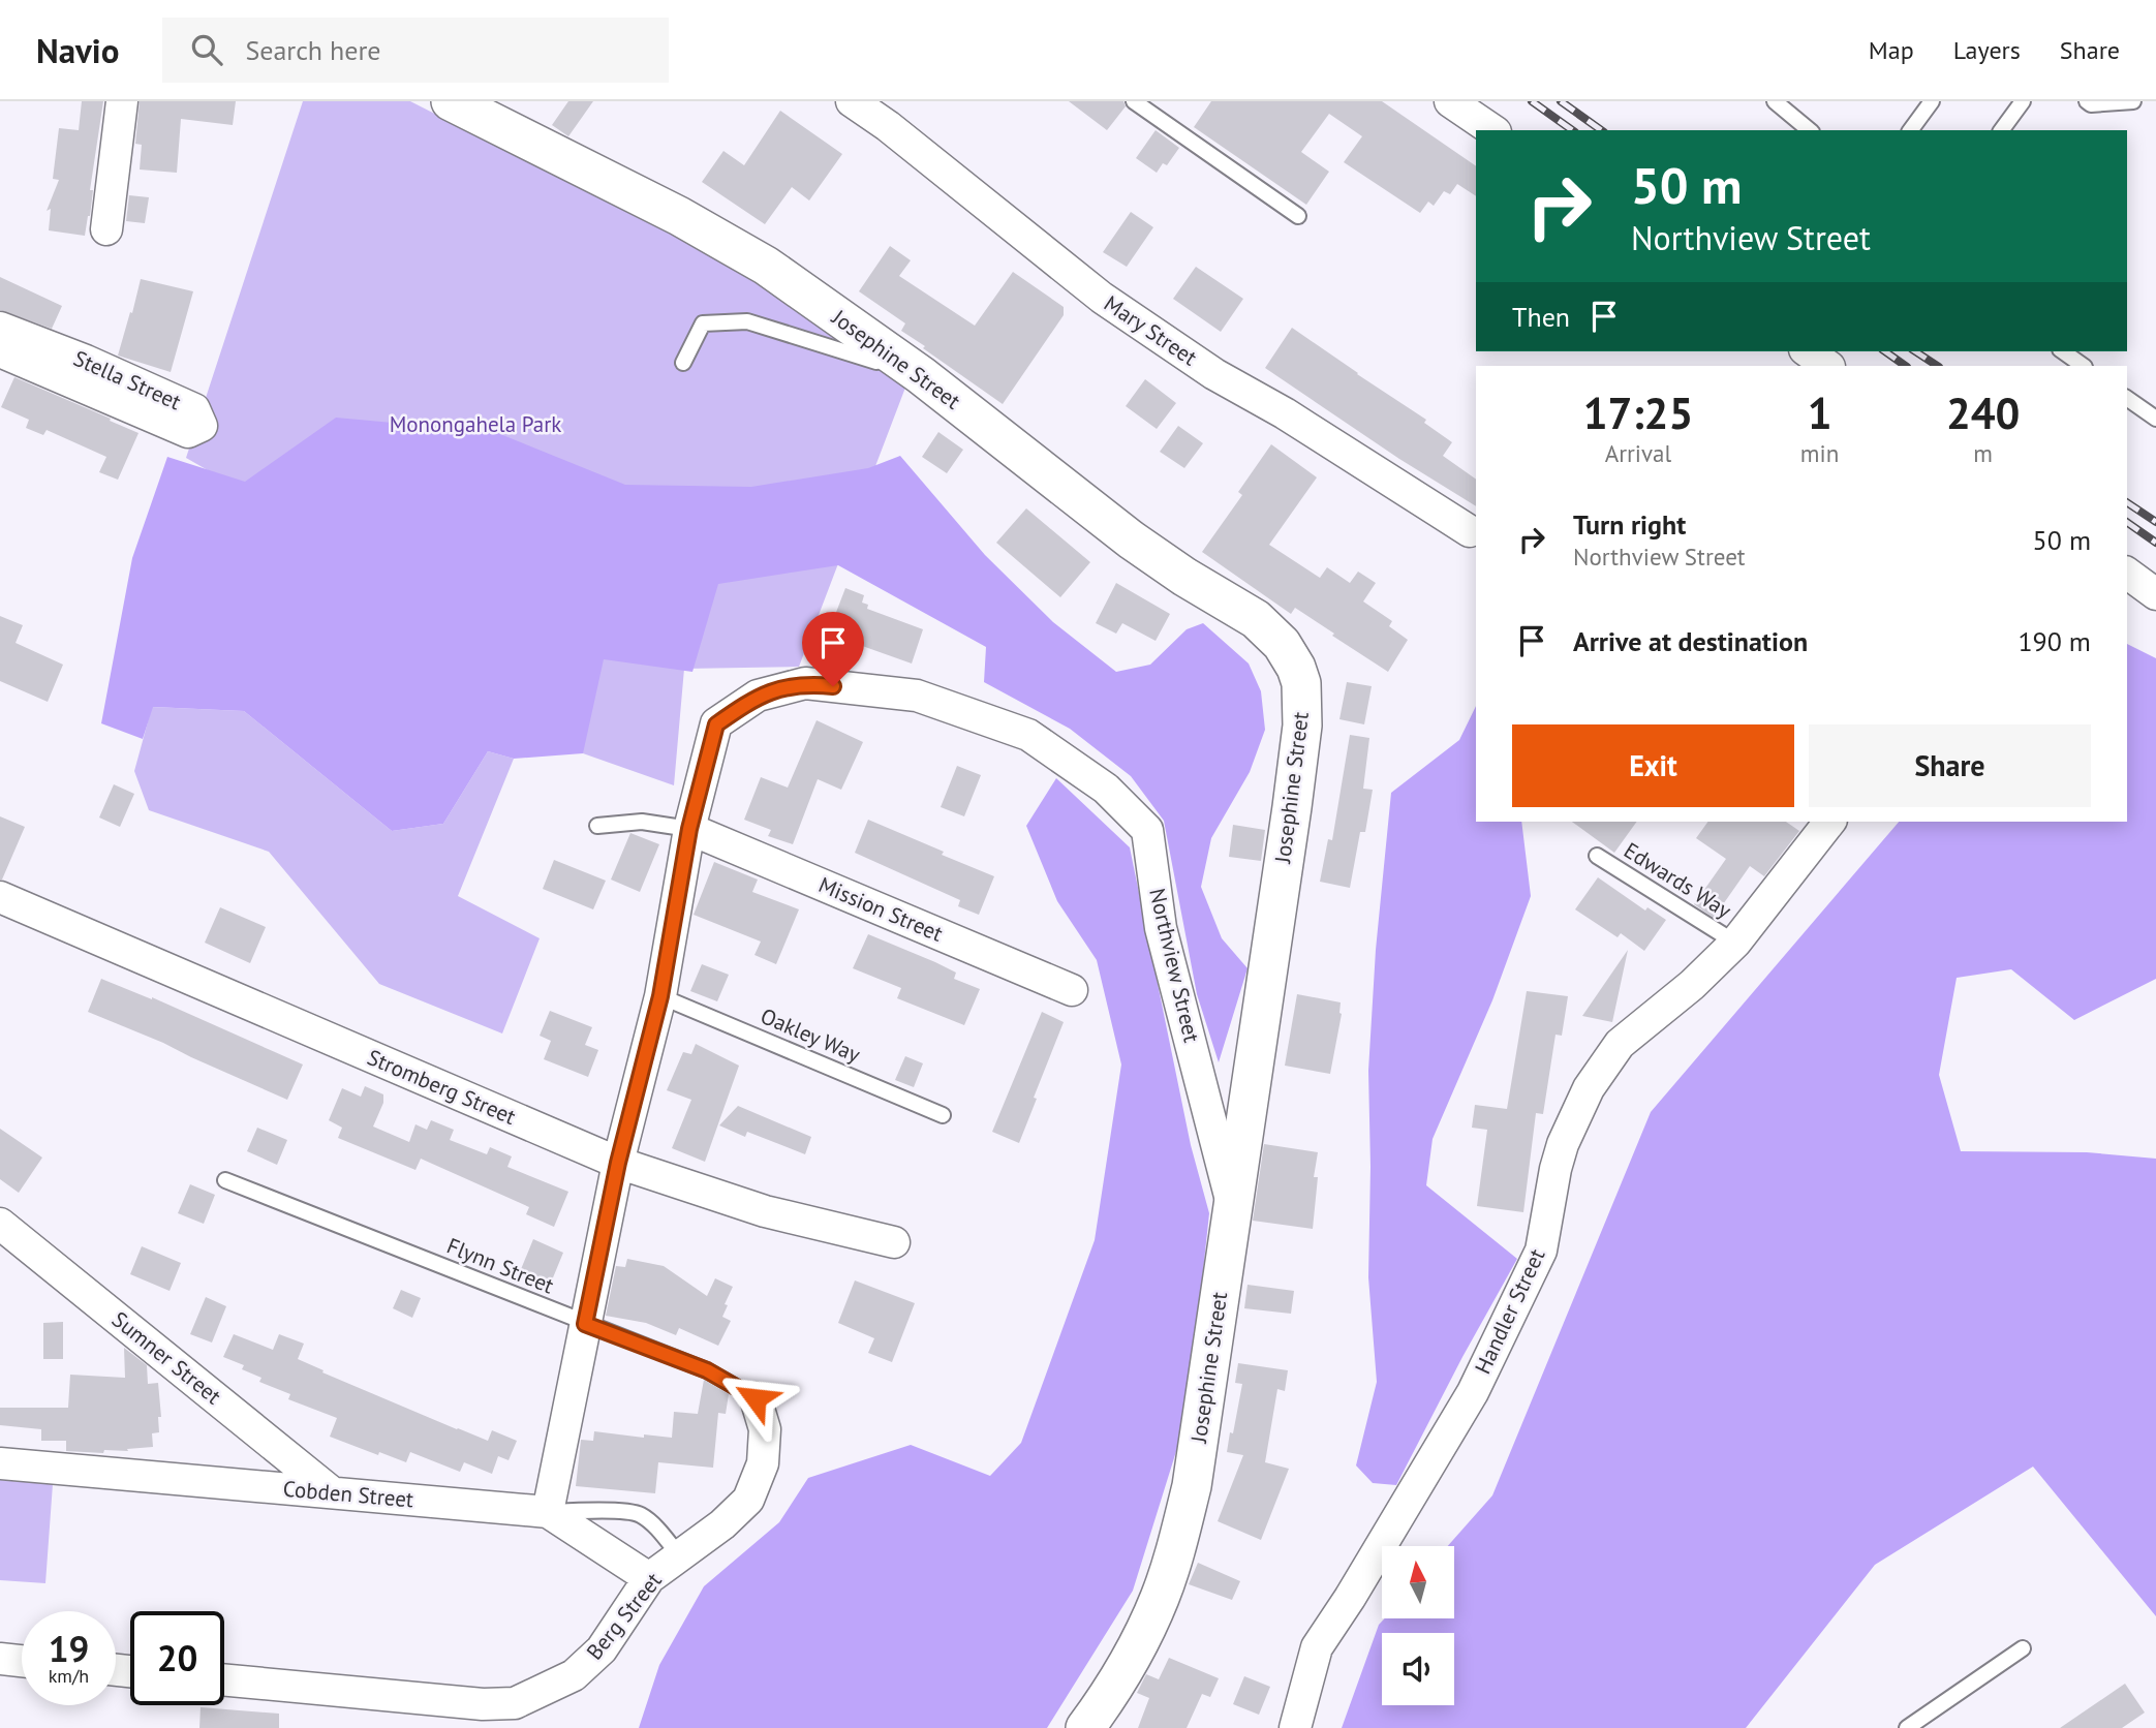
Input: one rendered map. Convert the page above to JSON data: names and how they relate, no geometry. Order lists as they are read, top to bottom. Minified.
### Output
{"streets":{"street":["Mary Street","Josephine Street","Stella Street","Mission Street","Northview Street","Stromberg Street","Handler Street","Sumner Street","Cobden Street","Berg Street"],"lane":["Edwards Way","Oakley Way","Flynn Street"]},"crossings":[["Josephine Street","Northview Street"],["Edwards Way","Handler Street"],["Mission Street","Northview Street"],["Northview Street","Oakley Way"],["Northview Street","Stromberg Street"],["Northview Street","Flynn Street"],["Northview Street","Cobden Street"],["Flynn Street","Berg Street"],["Sumner Street","Cobden Street"],["Cobden Street","Berg Street"]],"parks":["Monongahela Park"],"north":"top","page":{"header":"Navio","search":"Search here","nav":["Map","Layers","Share"],"turn":["50 m","Northview Street"],"then":"Then","eta":["17:25","Arrival","1","min","240","m"],"list":[{"name":"Turn right","note":"Northview Street","value":"50 m"},{"name":"Arrive at destination","value":"190 m"}],"buttons":["Exit","Share"],"speed":"19 km/h","limit":"20"}}
